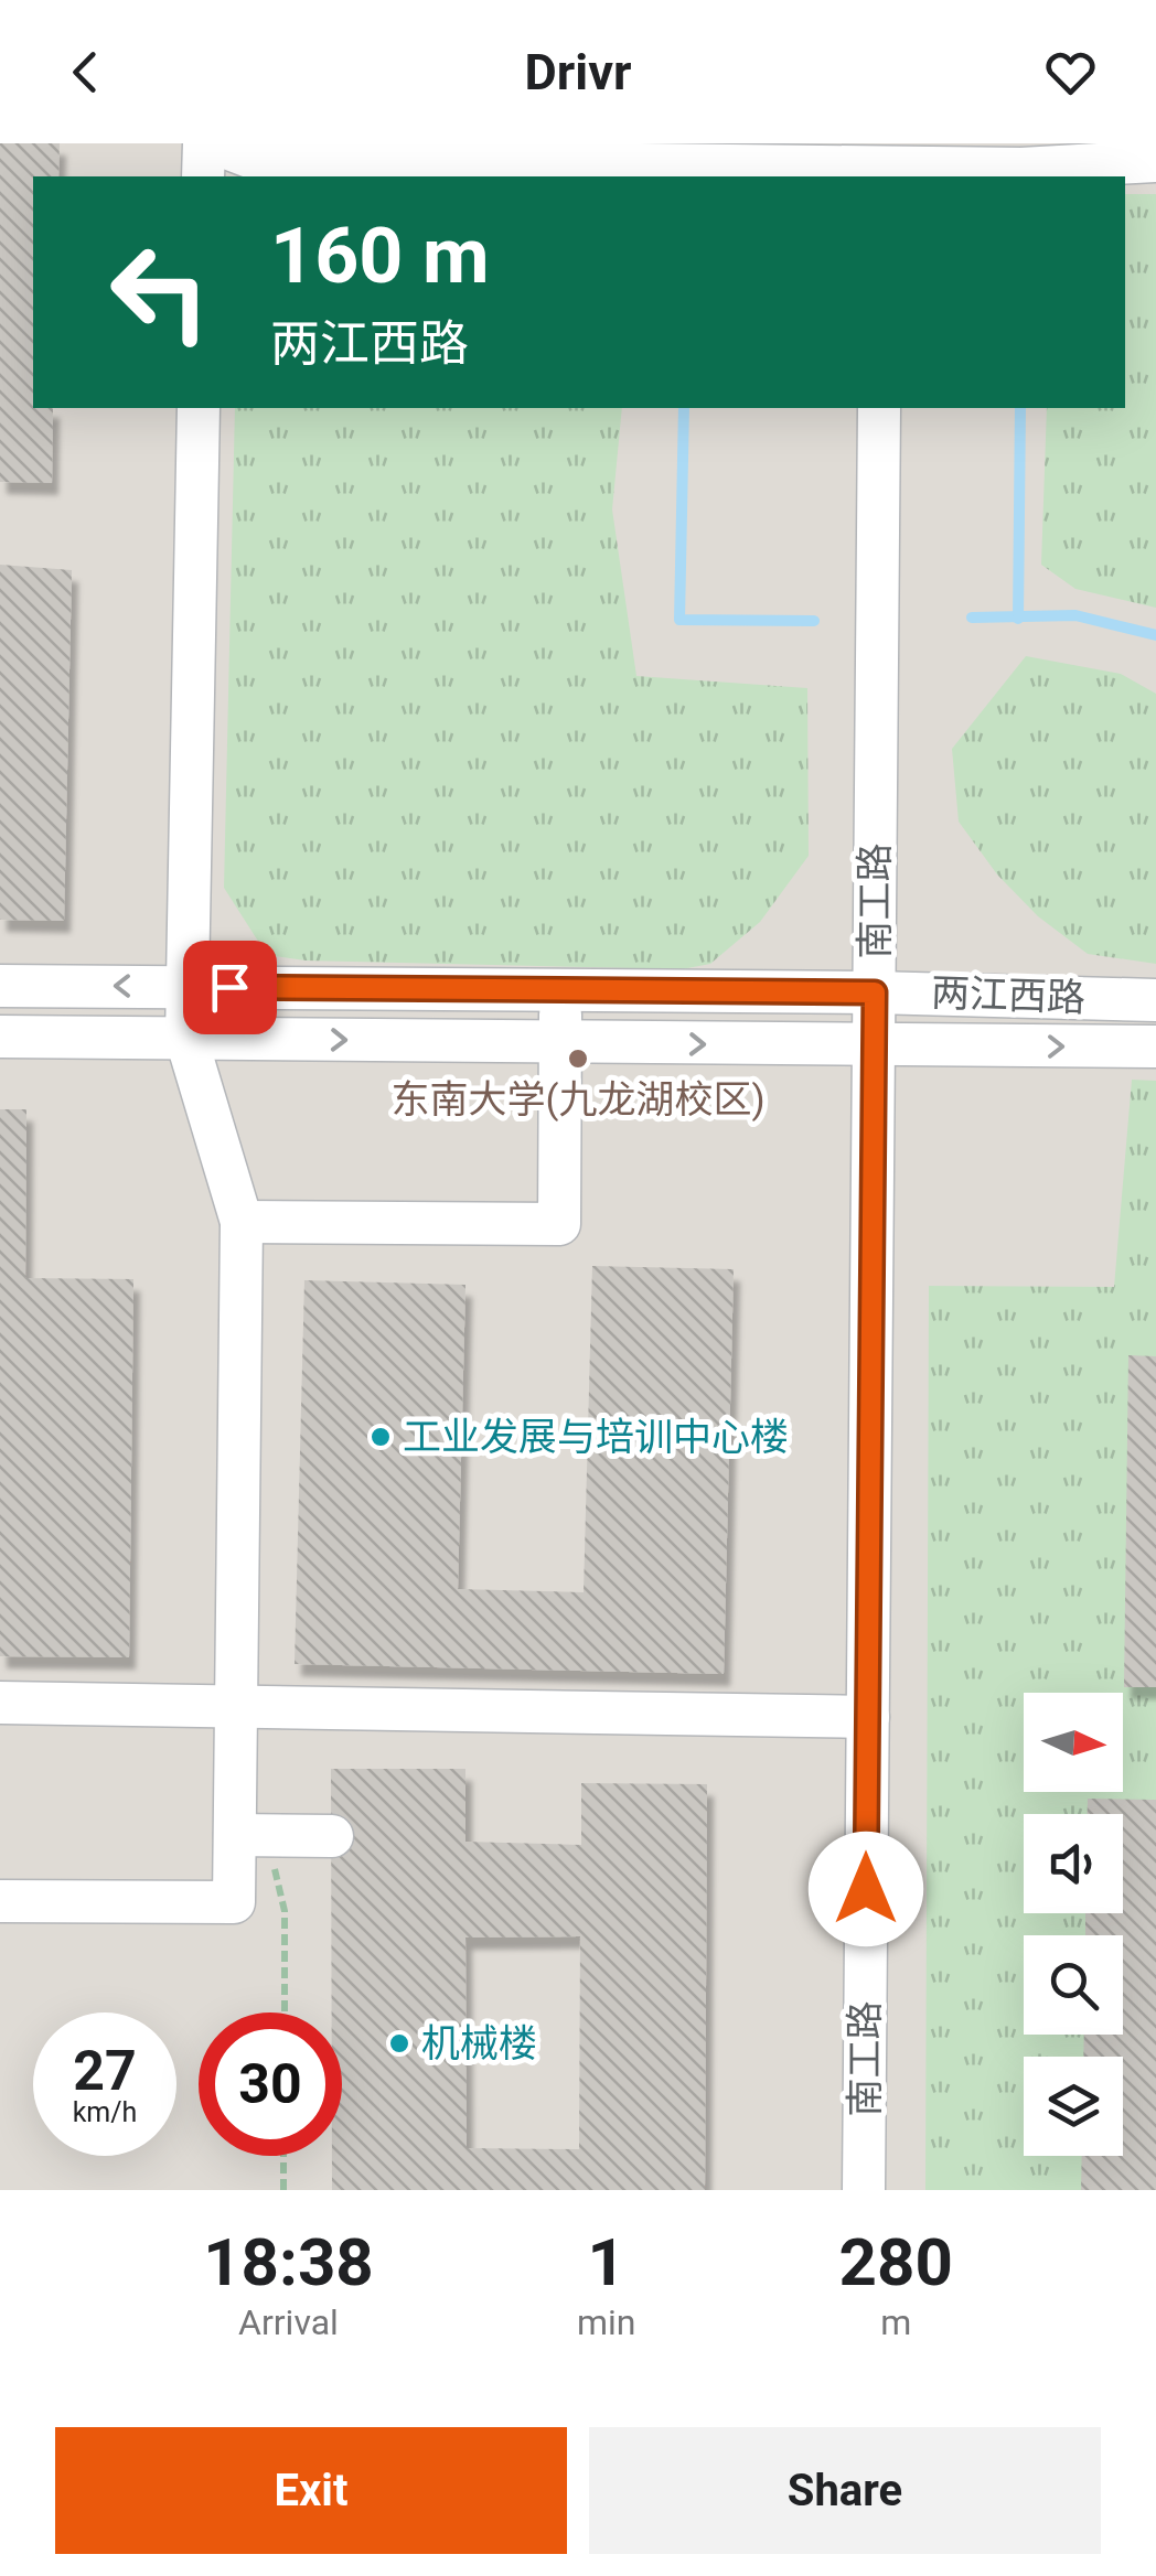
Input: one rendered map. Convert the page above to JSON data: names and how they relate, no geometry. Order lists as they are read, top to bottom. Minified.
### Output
{"streets":{"street":["南工路","两江西路"]},"crossings":[["南工路","两江西路"]],"places":["东南大学(九龙湖校区)","工业发展与培训中心楼","机械楼"],"north":"right","page":{"header":"Drivr","turn":["160 m","两江西路"],"speed":"27 km/h","limit":"30","eta":["18:38","Arrival","1","min","280","m"],"buttons":["Exit","Share"]}}
